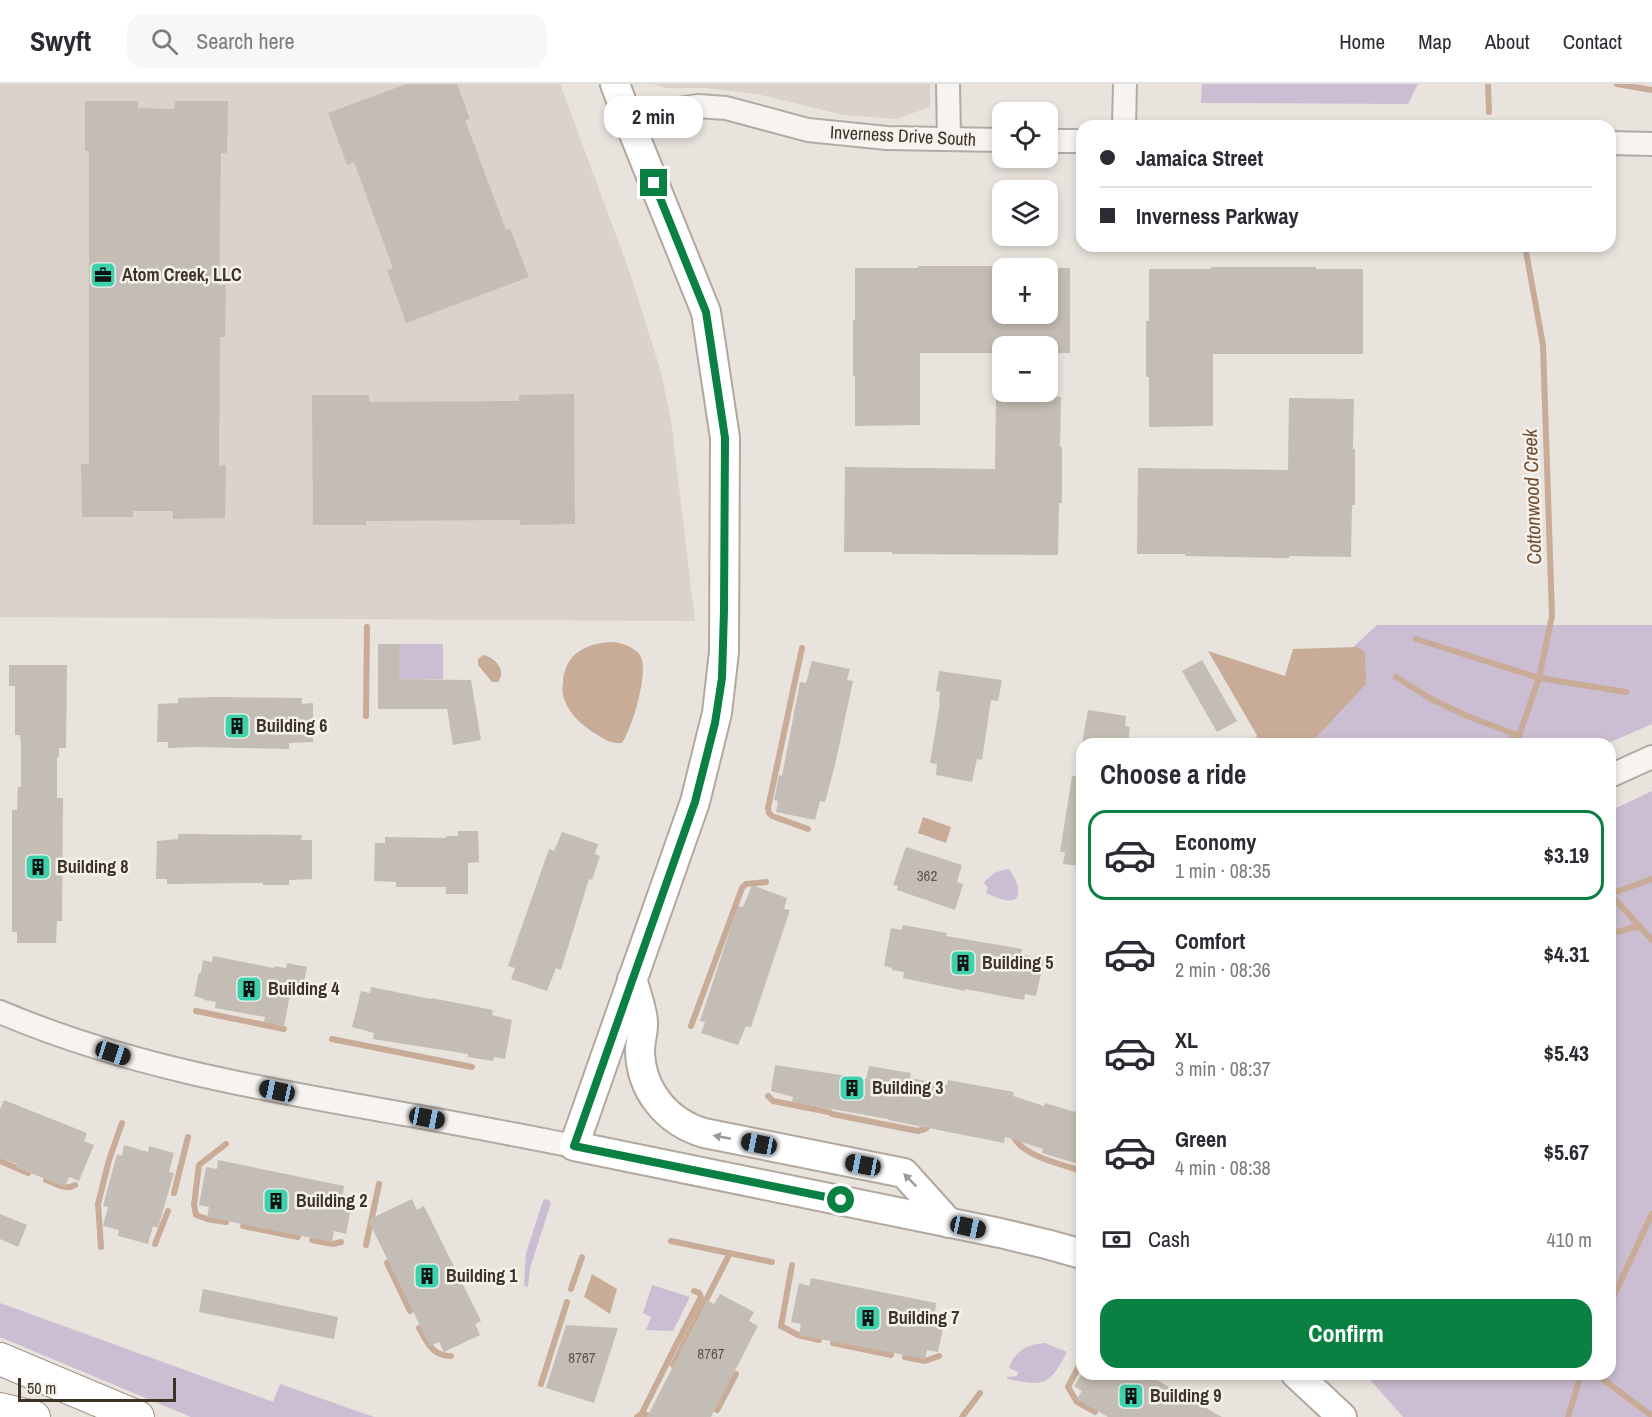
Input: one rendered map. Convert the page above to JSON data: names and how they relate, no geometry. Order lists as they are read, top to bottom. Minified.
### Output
{"streets":{"street":["Inverness Drive South"]},"water":["Cottonwood Creek"],"places":{"office":["Atom Creek, LLC"],"building":["Building 6","Building 8","Building 5","Building 4","Building 3","Building 2","Building 1","Building 7","Building 9"]},"house_numbers":["362","8767","8767"],"scale_bar":"50 m","page":{"header":"Swyft","search":"Search here","nav":["Home","Map","About","Contact"],"bubble":"2 min","map_buttons":["+","−"],"banner":["Jamaica Street","Inverness Parkway"],"heading":"Choose a ride","list":[{"name":"Economy","note":"1 min · 08:35","value":"$3.19"},{"name":"Comfort","note":"2 min · 08:36","value":"$4.31"},{"name":"XL","note":"3 min · 08:37","value":"$5.43"},{"name":"Green","note":"4 min · 08:38","value":"$5.67"}],"pay":["Cash","410 m"],"buttons":"Confirm","scale":"50 m"}}
